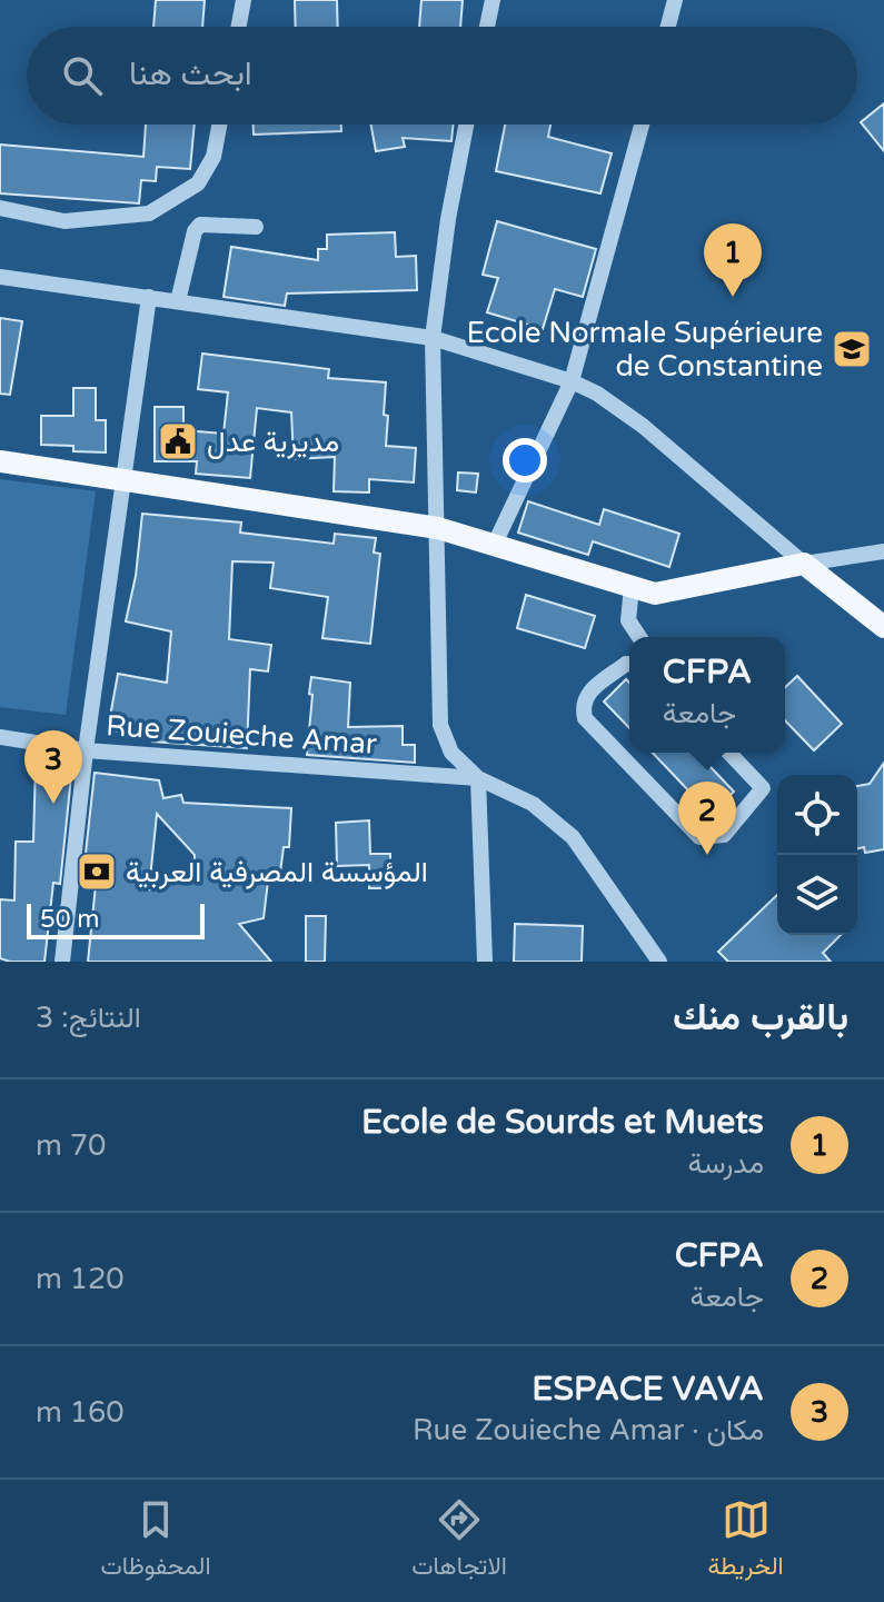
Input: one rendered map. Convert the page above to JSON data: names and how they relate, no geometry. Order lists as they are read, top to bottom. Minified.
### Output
{"streets":{"street":["Rue Zouieche Amar"]},"places":{"school or university":["Ecole Normale Supérieure de Constantine"],"public building":["مديرية عدل"],"bank":["المؤسسة المصرفية العربية"]},"scale_bar":"50 m","page":{"search":"ابحث هنا","pins":["1","3","2"],"popup":["CFPA","جامعة"],"scale":"50 m","heading":["بالقرب منك","النتائج: 3"],"list":[{"mark":"1","name":"Ecole de Sourds et Muets","note":"مدرسة","value":"70 m"},{"mark":"2","name":"CFPA","note":"جامعة","value":"120 m"},{"mark":"3","name":"ESPACE VAVA","note":"مكان · Rue Zouieche Amar","value":"160 m"}],"nav":["الخريطة","الاتجاهات","المحفوظات"]}}
